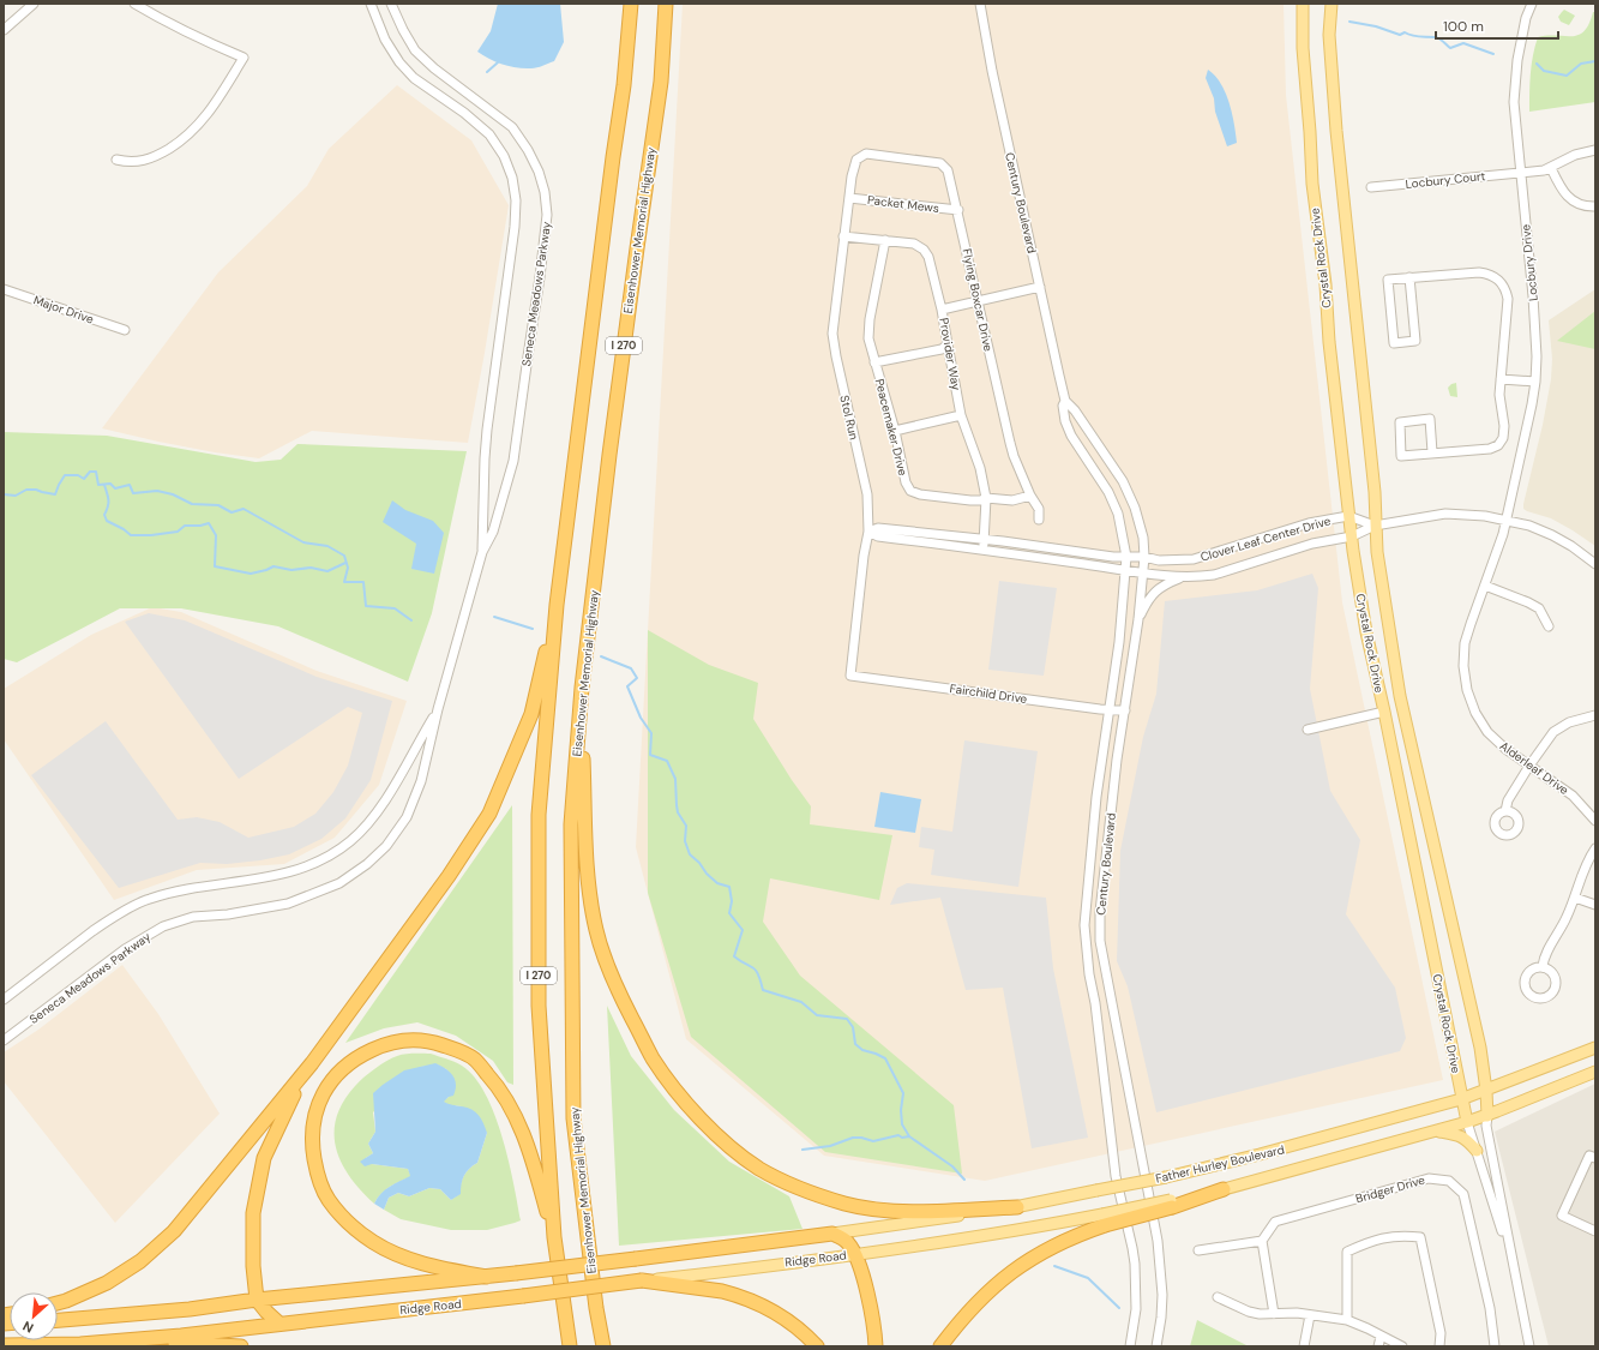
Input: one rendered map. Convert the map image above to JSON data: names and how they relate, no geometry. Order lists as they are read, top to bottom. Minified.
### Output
{"streets":{"highway":["Eisenhower Memorial Highway","I 270","Ridge Road"],"main road":["Crystal Rock Drive","Father Hurley Boulevard"],"street":["Locbury Court","Century Boulevard","Packet Mews","Locbury Drive","Seneca Meadows Parkway","Flying Boxcar Drive","Major Drive","Provider Way","Stol Run","Peacemaker Drive","Clover Leaf Center Drive","Fairchild Drive","Alderleaf Drive","Bridger Drive"]},"crossings":[["Locbury Court","Locbury Drive"],["Century Boulevard","Clover Leaf Center Drive"],["Century Boulevard","Fairchild Drive"],["Packet Mews","Flying Boxcar Drive"],["Packet Mews","Stol Run"],["Crystal Rock Drive","Clover Leaf Center Drive"],["Crystal Rock Drive","Father Hurley Boulevard"],["Locbury Drive","Alderleaf Drive"],["Flying Boxcar Drive","Stol Run"],["Flying Boxcar Drive","Peacemaker Drive"],["Provider Way","Stol Run"],["Provider Way","Peacemaker Drive"],["Provider Way","Clover Leaf Center Drive"],["Stol Run","Clover Leaf Center Drive"],["Stol Run","Fairchild Drive"],["Father Hurley Boulevard","Ridge Road"]],"scale_bar":"100 m","north":"bottom left"}
